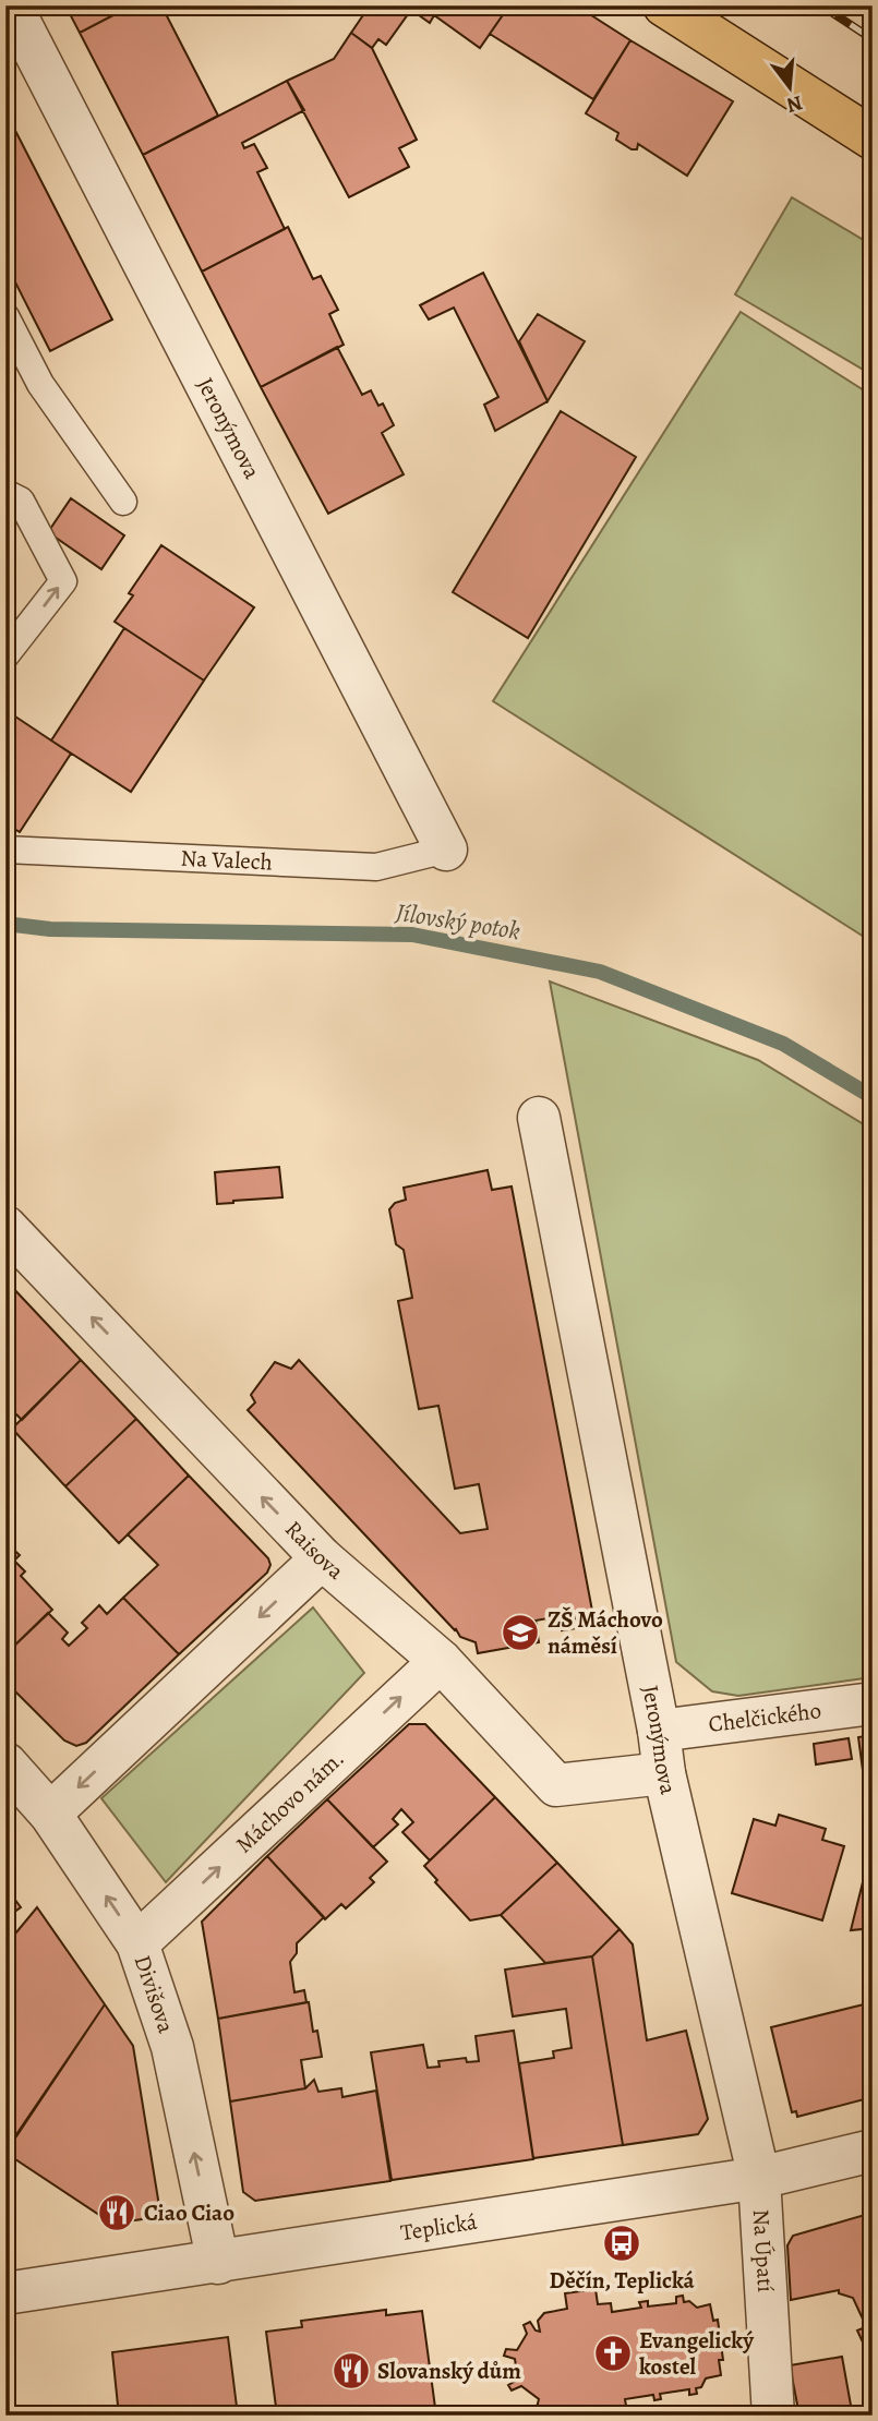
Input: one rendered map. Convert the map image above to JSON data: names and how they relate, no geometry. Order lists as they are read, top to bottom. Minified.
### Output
{"streets":{"street":["Jeronýmova","Raisova","Chelčického","Máchovo nám.","Divišova","Teplická","Na Úpatí"],"lane":["Na Valech"]},"crossings":[["Jeronýmova","Na Valech"],["Jeronýmova","Raisova"],["Jeronýmova","Chelčického"],["Jeronýmova","Teplická"],["Jeronýmova","Na Úpatí"],["Raisova","Máchovo nám."],["Máchovo nám.","Divišova"],["Divišova","Teplická"],["Teplická","Na Úpatí"]],"one_way":["Raisova","Divišova"],"water":["Jílovský potok"],"places":{"school or university":["ZŠ Máchovo náměsí"],"restaurant":["Ciao Ciao","Slovanský dům"],"bus stop":["Děčín, Teplická"],"church":["Evangelický kostel"]},"north":"bottom"}
